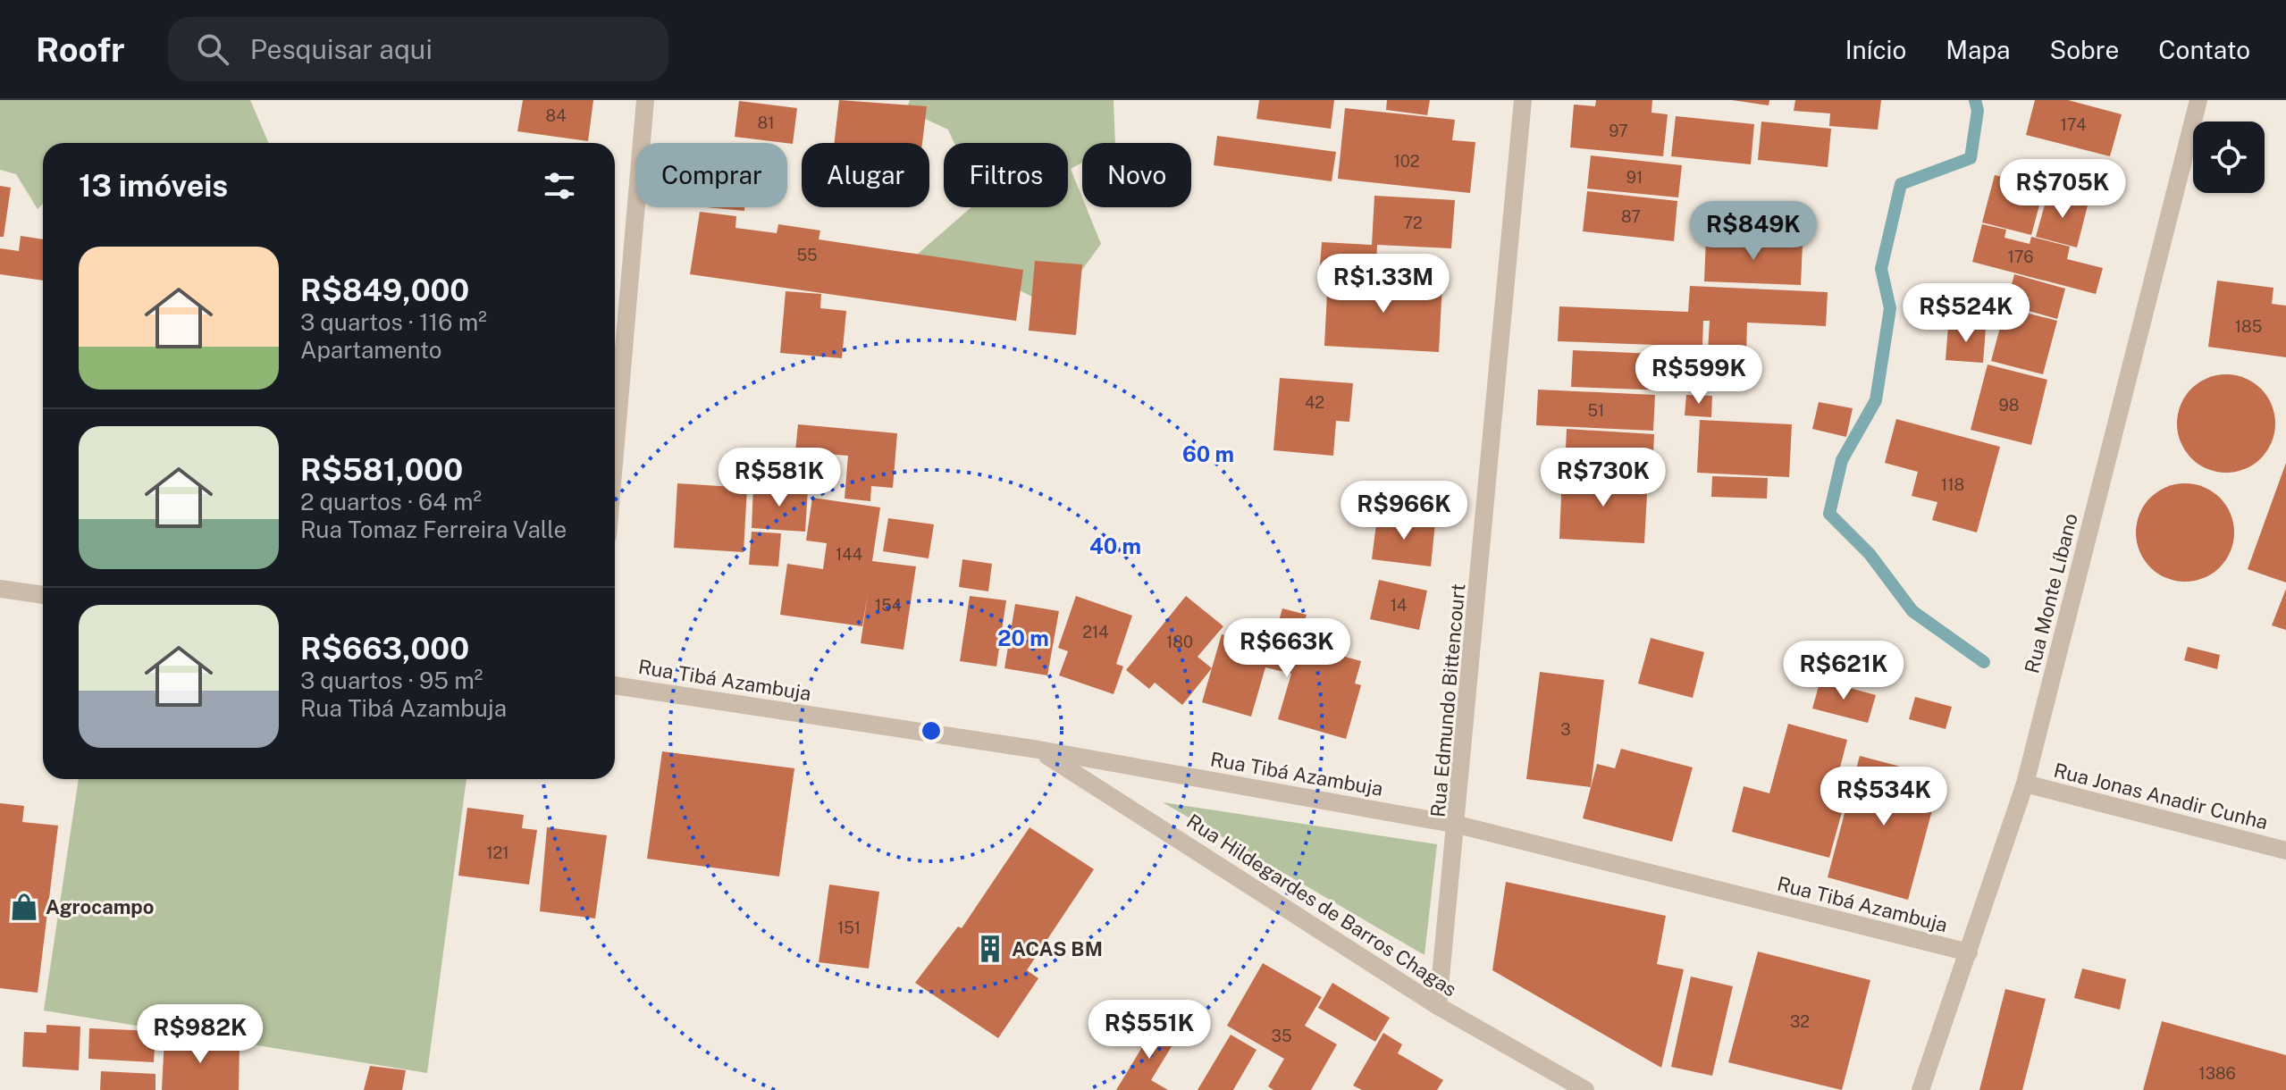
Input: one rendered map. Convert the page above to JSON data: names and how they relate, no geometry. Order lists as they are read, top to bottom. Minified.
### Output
{"streets":{"street":["Rua Monte Líbano","Rua Tibá Azambuja","Rua Edmundo Bittencourt","Rua Jonas Anadir Cunha","Rua Hildegardes de Barros Chagas"]},"crossings":[["Rua Monte Líbano","Rua Tibá Azambuja"],["Rua Monte Líbano","Rua Jonas Anadir Cunha"],["Rua Tibá Azambuja","Rua Edmundo Bittencourt"],["Rua Tibá Azambuja","Rua Hildegardes de Barros Chagas"],["Rua Edmundo Bittencourt","Rua Hildegardes de Barros Chagas"]],"places":{"shop":["Agrocampo"],"building":["ACAS BM"]},"house_numbers":["84","81","174","97","102","91","87","72","55","176","185","42","98","51","118","144","154","14","214","180","3","121","151","32","35","1386"],"page":{"header":"Roofr","search":"Pesquisar aqui","nav":["Início","Mapa","Sobre","Contato"],"chip":["Comprar","Alugar","Filtros","Novo"],"heading":"13 imóveis","price":["R$705K","R$849K","R$1.33M","R$524K","R$599K","R$581K","R$730K","R$966K","R$663K","R$621K","R$534K","R$551K","R$982K"],"list":[{"name":"R$849,000","note":"3 quartos · 116 m² · Apartamento"},{"name":"R$581,000","note":"2 quartos · 64 m² · Rua Tomaz Ferreira Valle"},{"name":"R$663,000","note":"3 quartos · 95 m² · Rua Tibá Azambuja"}]},"rings":["60 m","40 m","20 m"]}
